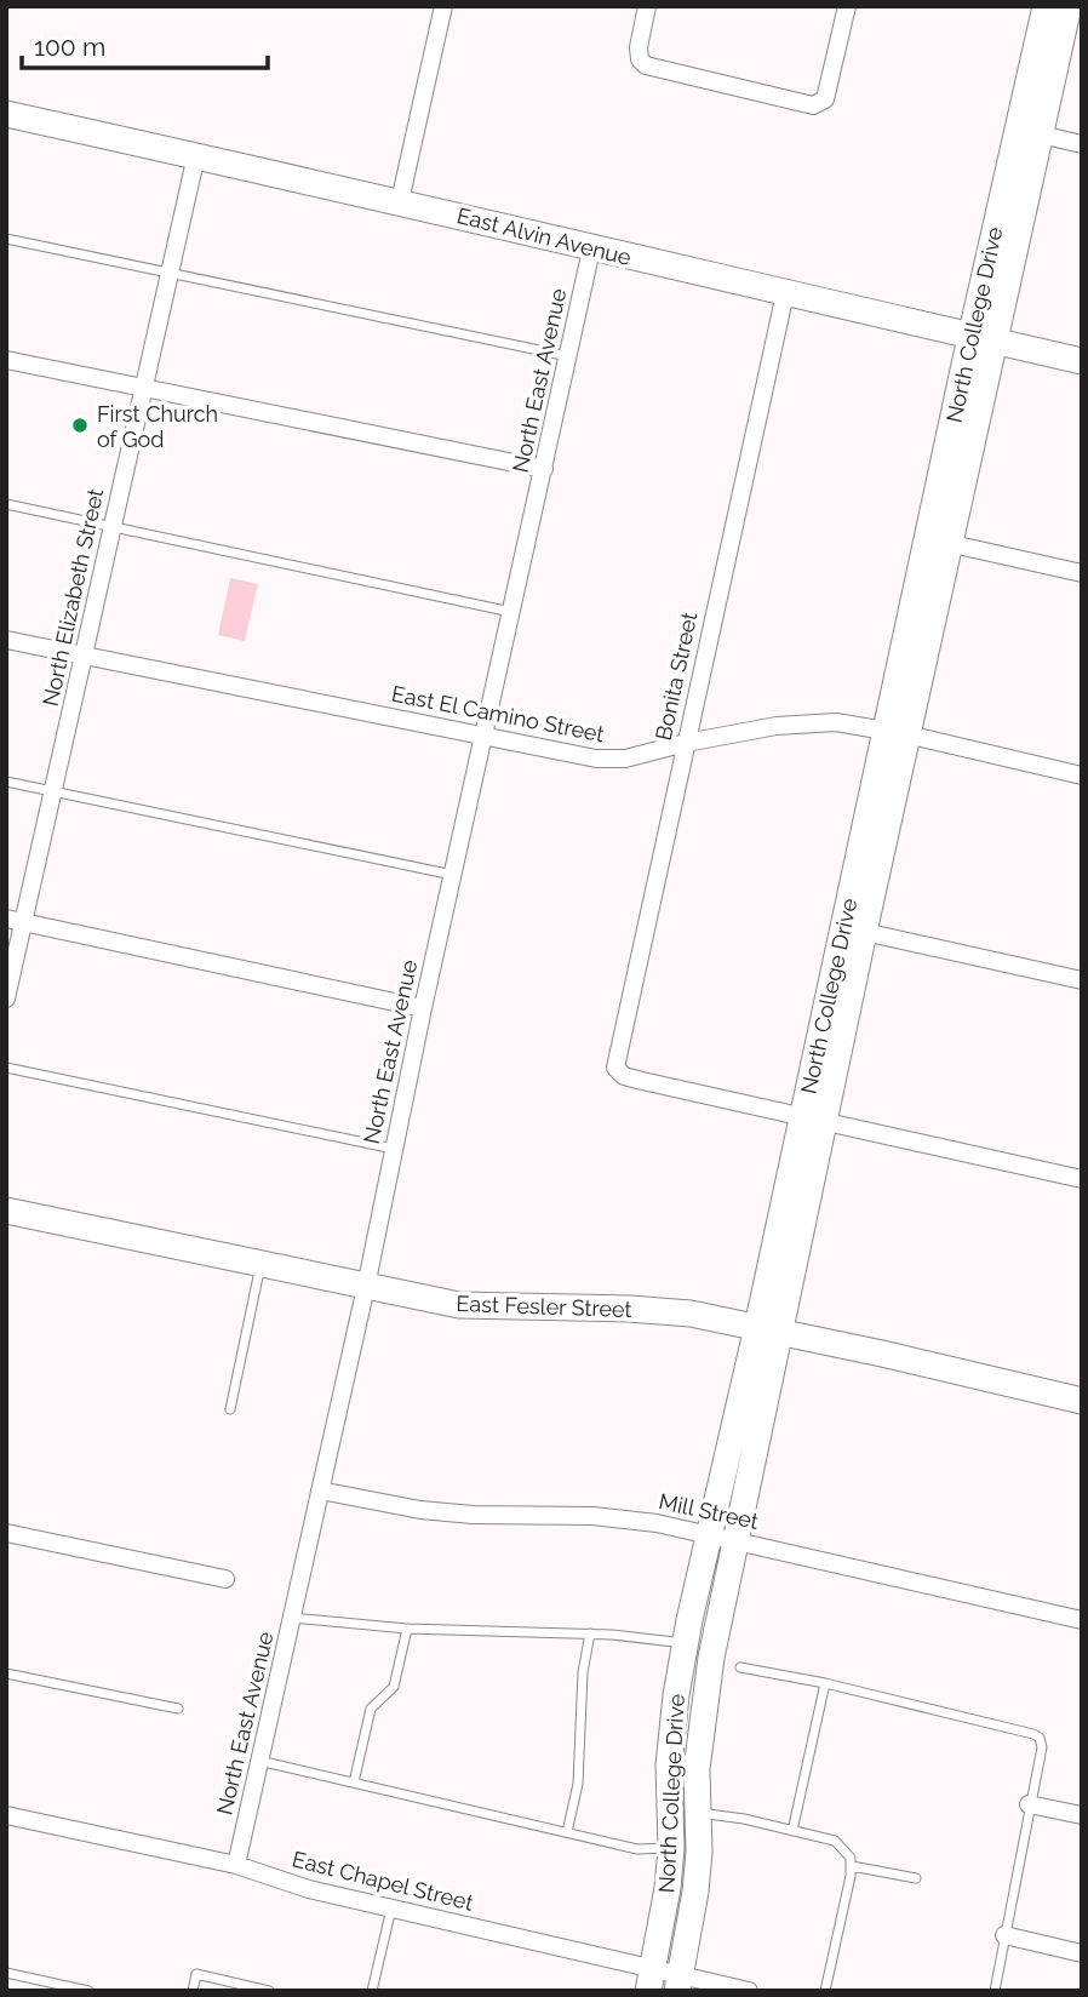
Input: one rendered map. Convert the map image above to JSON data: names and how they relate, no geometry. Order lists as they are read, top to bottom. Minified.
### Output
{"streets":{"street":["East Alvin Avenue","North College Drive","North East Avenue","North Elizabeth Street","Bonita Street","East El Camino Street","East Fesler Street","Mill Street","East Chapel Street"]},"crossings":[["East Alvin Avenue","North College Drive"],["East Alvin Avenue","North East Avenue"],["East Alvin Avenue","North Elizabeth Street"],["East Alvin Avenue","Bonita Street"],["North College Drive","Bonita Street"],["North College Drive","East El Camino Street"],["North College Drive","East Fesler Street"],["North College Drive","Mill Street"],["North College Drive","East Chapel Street"],["North East Avenue","East El Camino Street"],["North East Avenue","East Fesler Street"],["North East Avenue","Mill Street"],["North East Avenue","East Chapel Street"],["North Elizabeth Street","East El Camino Street"],["Bonita Street","East El Camino Street"]],"places":["First Church of God"],"scale_bar":"100 m"}
